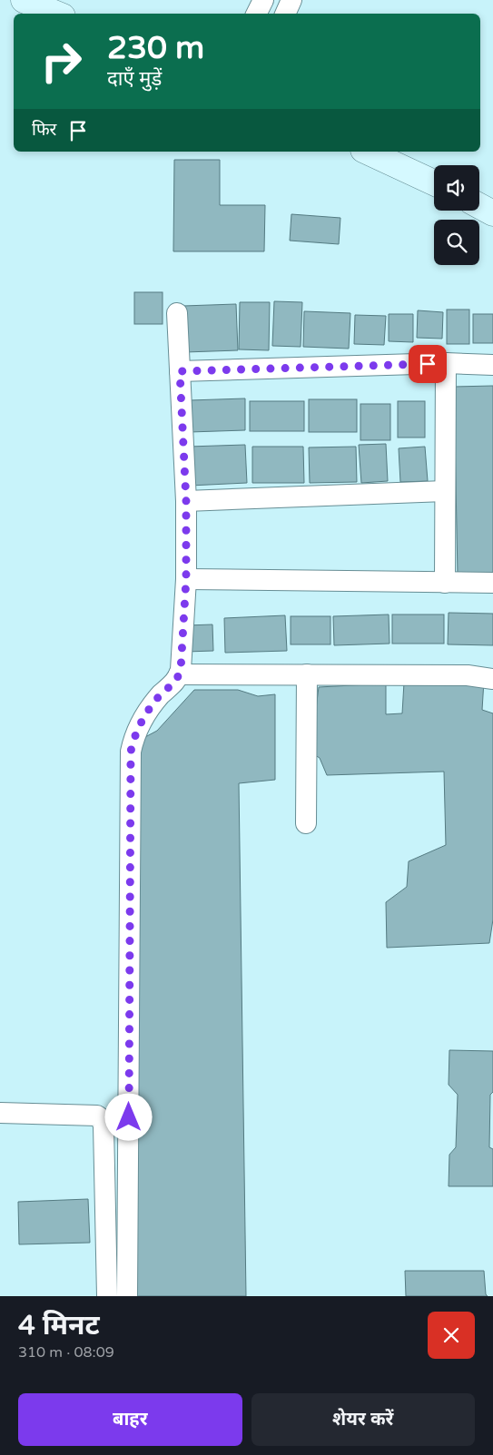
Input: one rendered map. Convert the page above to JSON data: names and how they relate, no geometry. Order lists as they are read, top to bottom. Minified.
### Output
{"page":{"turn":["230 m","दाएँ मुड़ें"],"then":"फिर","heading":["4 मिनट","310 m · 08:09"],"buttons":["बाहर","शेयर करें"]}}
